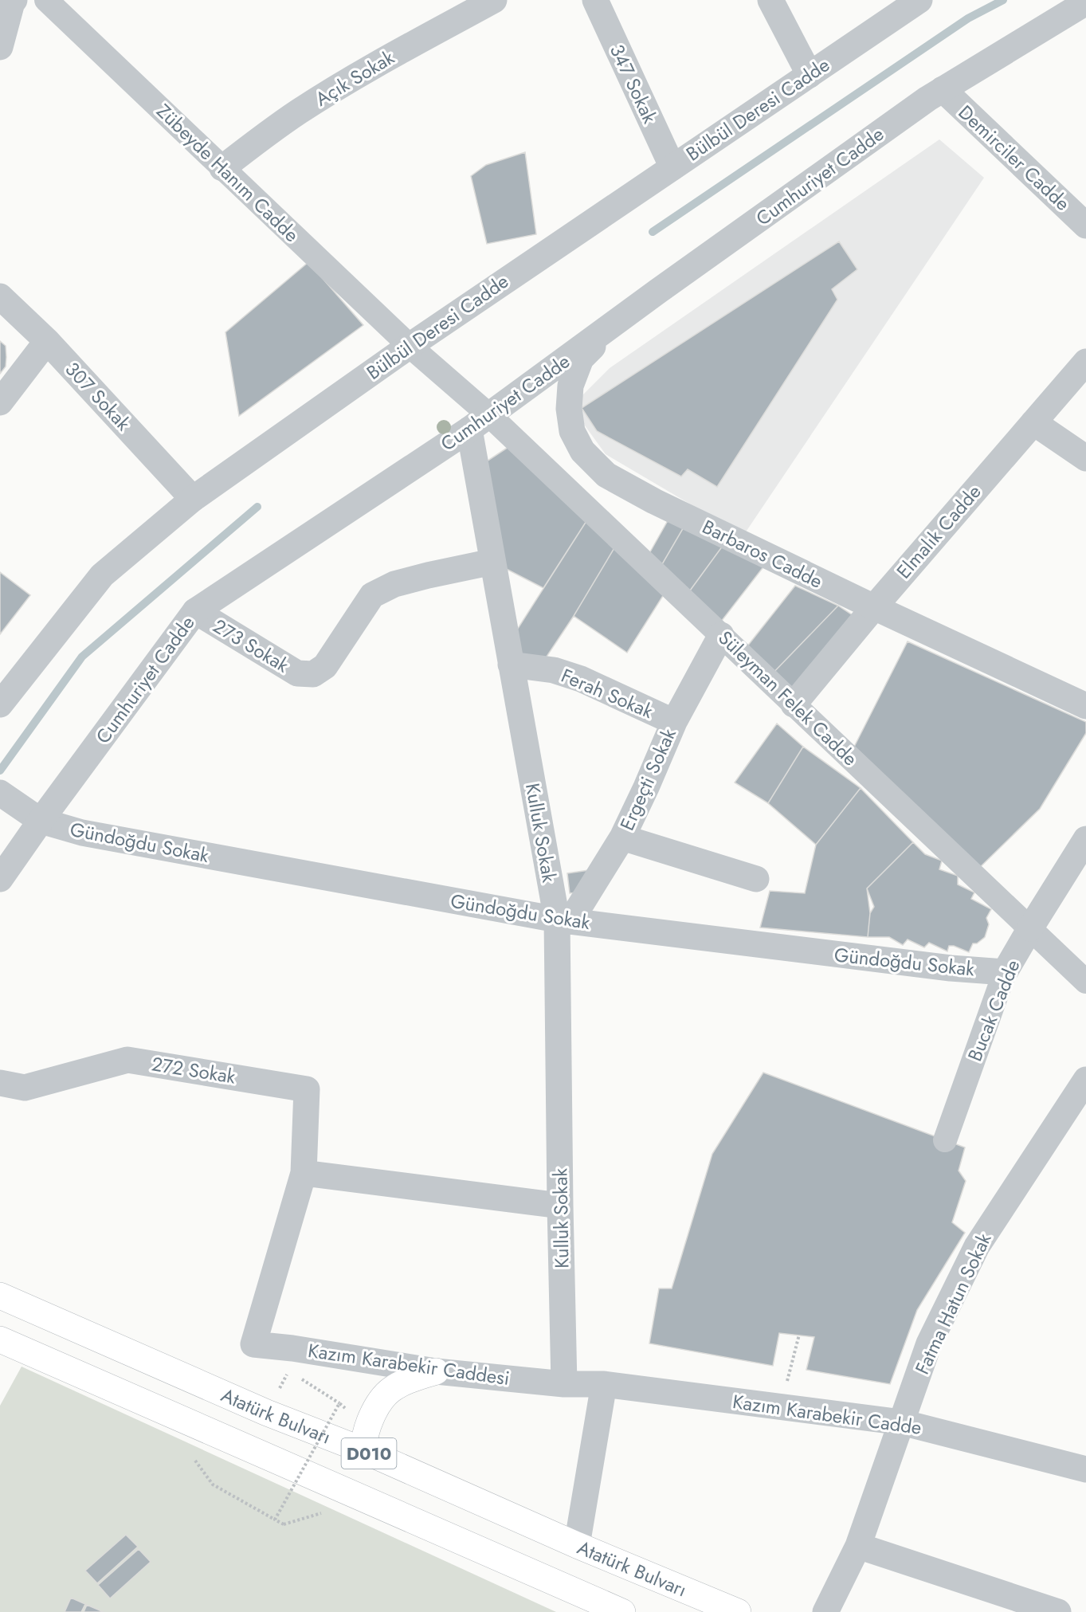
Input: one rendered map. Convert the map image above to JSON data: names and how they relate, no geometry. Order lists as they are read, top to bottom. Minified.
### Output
{"streets":{"highway":["Atatürk Bulvarı","D010"],"street":["Açık Sokak","347 Sokak","Bülbül Deresi Cadde","Demirciler Cadde","Zübeyde Hanım Cadde","Cumhuriyet Cadde","307 Sokak","Elmalık Cadde","Barbaros Cadde","273 Sokak","Ferah Sokak","Süleyman Felek Cadde","Ergeçti Sokak","Kulluk Sokak","Gündoğdu Sokak","Bucak Cadde","272 Sokak","Fatma Hatun Sokak","Kazım Karabekir Caddesi","Kazım Karabekir Cadde"]},"crossings":[["Açık Sokak","Zübeyde Hanım Cadde"],["347 Sokak","Bülbül Deresi Cadde"],["Bülbül Deresi Cadde","Zübeyde Hanım Cadde"],["Bülbül Deresi Cadde","307 Sokak"],["Demirciler Cadde","Cumhuriyet Cadde"],["Zübeyde Hanım Cadde","Cumhuriyet Cadde"],["Zübeyde Hanım Cadde","Süleyman Felek Cadde"],["Zübeyde Hanım Cadde","Kulluk Sokak"],["Cumhuriyet Cadde","Barbaros Cadde"],["Cumhuriyet Cadde","273 Sokak"],["Cumhuriyet Cadde","Süleyman Felek Cadde"],["Cumhuriyet Cadde","Kulluk Sokak"],["Cumhuriyet Cadde","Gündoğdu Sokak"],["Elmalık Cadde","Barbaros Cadde"],["Elmalık Cadde","Süleyman Felek Cadde"],["273 Sokak","Kulluk Sokak"],["Ferah Sokak","Ergeçti Sokak"],["Ferah Sokak","Kulluk Sokak"],["Süleyman Felek Cadde","Ergeçti Sokak"],["Süleyman Felek Cadde","Kulluk Sokak"],["Süleyman Felek Cadde","Bucak Cadde"],["Ergeçti Sokak","Kulluk Sokak"],["Ergeçti Sokak","Gündoğdu Sokak"],["Kulluk Sokak","Gündoğdu Sokak"],["Kulluk Sokak","Kazım Karabekir Caddesi"],["Kulluk Sokak","Kazım Karabekir Cadde"],["Gündoğdu Sokak","Bucak Cadde"],["272 Sokak","Kazım Karabekir Caddesi"],["Fatma Hatun Sokak","Kazım Karabekir Cadde"],["Kazım Karabekir Caddesi","Kazım Karabekir Cadde"]]}
